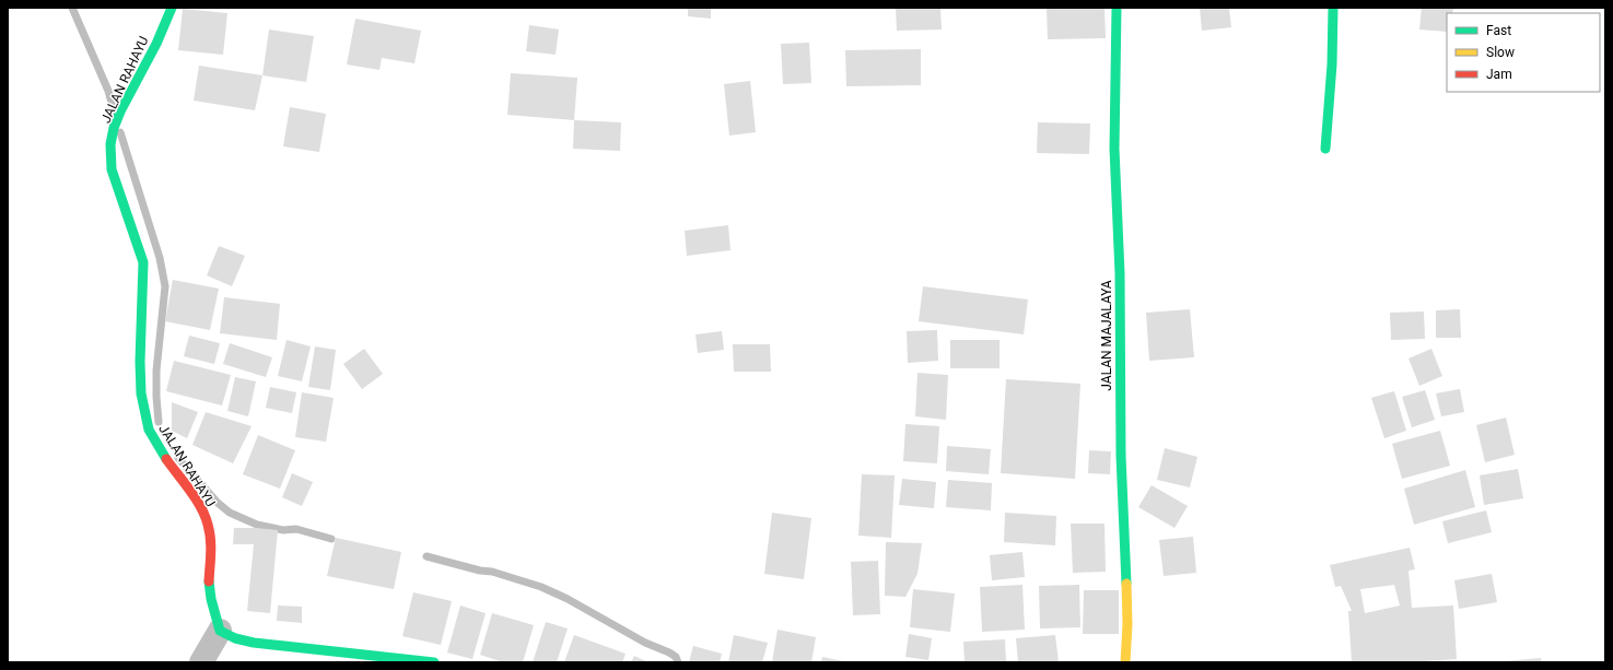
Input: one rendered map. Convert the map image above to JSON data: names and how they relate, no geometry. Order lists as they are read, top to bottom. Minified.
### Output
{"streets":{"street":["JALAN RAHAYU","JALAN MAJALAYA"]},"legend":["Fast","Slow","Jam"]}
